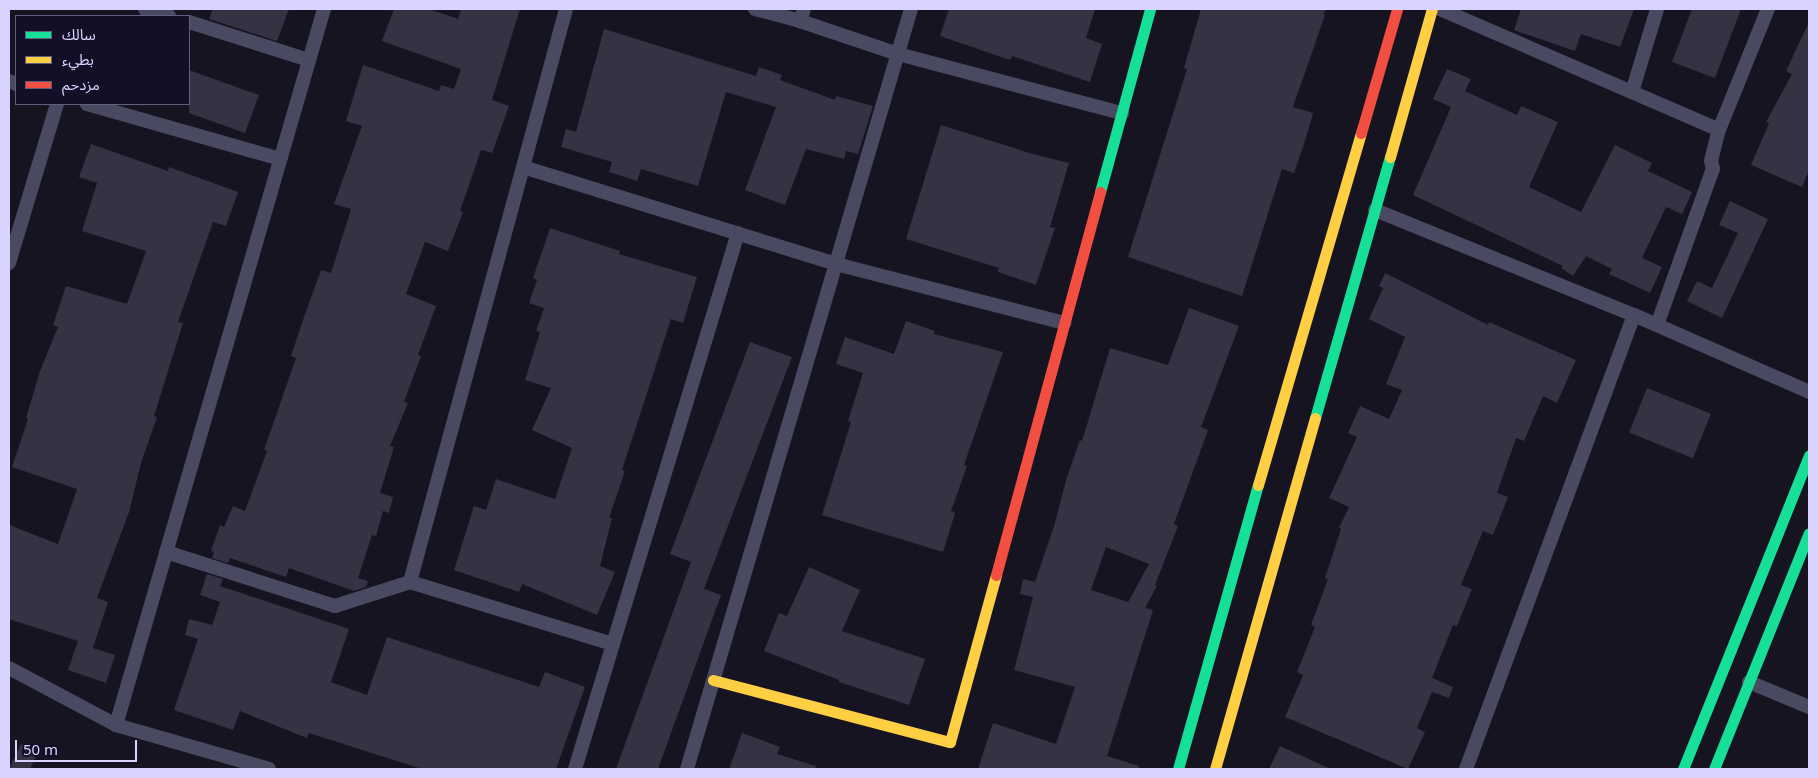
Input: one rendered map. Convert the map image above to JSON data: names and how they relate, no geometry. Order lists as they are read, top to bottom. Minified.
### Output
{"legend":["سالك","بطيء","مزدحم"],"scale_bar":"50 m"}
